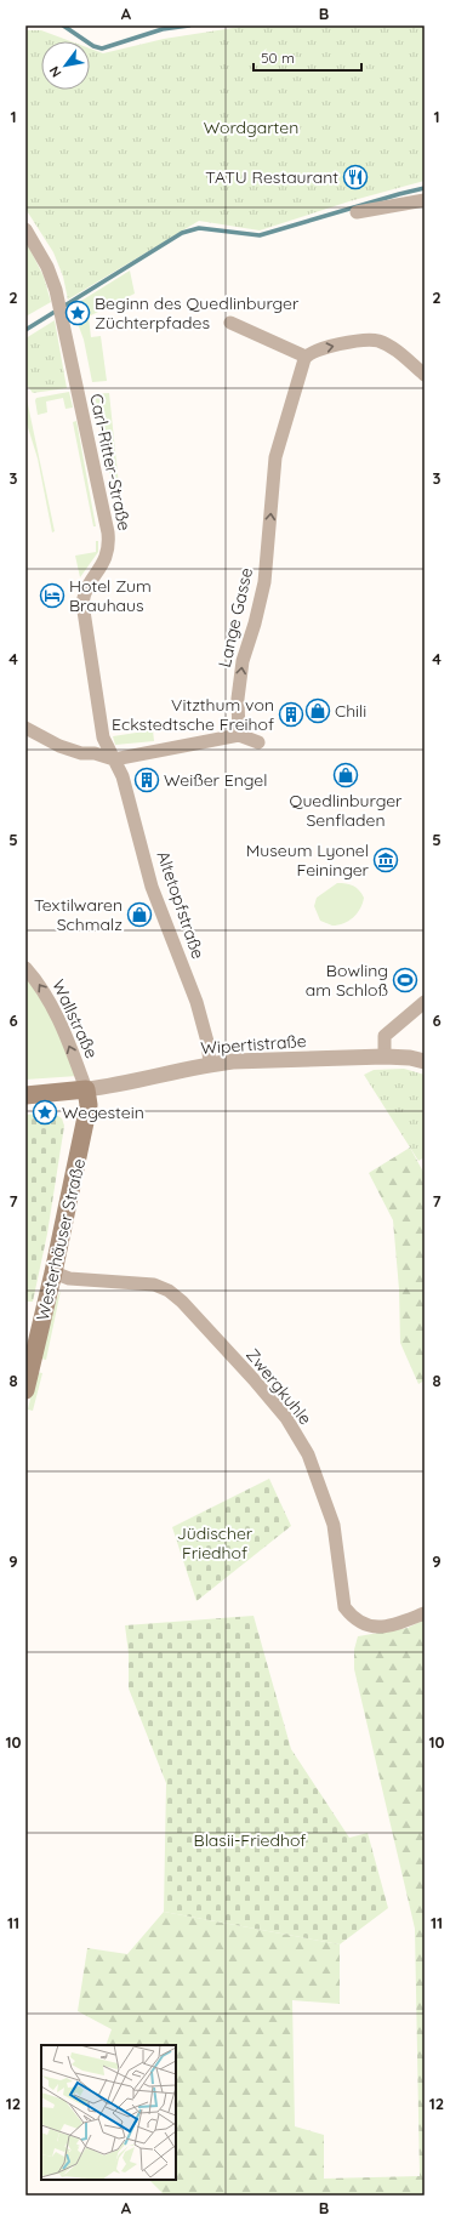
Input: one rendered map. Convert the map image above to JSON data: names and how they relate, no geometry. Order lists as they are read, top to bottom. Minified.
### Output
{"streets":{"main road":["Westerhäuser Straße"],"street":["Carl-Ritter-Straße","Lange Gasse","Altetopfstraße","Wallstraße","Wipertistraße","Zwergkuhle"]},"crossings":[["Carl-Ritter-Straße","Altetopfstraße"],["Altetopfstraße","Wipertistraße"],["Wallstraße","Wipertistraße"],["Wallstraße","Westerhäuser Straße"],["Wipertistraße","Westerhäuser Straße"],["Westerhäuser Straße","Zwergkuhle"]],"one_way":["Lange Gasse","Wallstraße"],"parks":["Wordgarten","Jüdischer Friedhof","Blasii-Friedhof"],"places":{"restaurant":["TATU Restaurant"],"place":["Beginn des Quedlinburger Züchterpfades","Wegestein"],"hotel":["Hotel Zum Brauhaus"],"shop":["Chili","Quedlinburger Senfladen","Textilwaren Schmalz"],"building":["Vitzthum von Eckstedtsche Freihof","Weißer Engel"],"museum":["Museum Lyonel Feininger"],"sports":["Bowling am Schloß"]},"scale_bar":"50 m","north":"bottom left","grid":{"columns":["A","B"],"rows":["1","2","3","4","5","6","7","8","9","10","11","12"]}}
